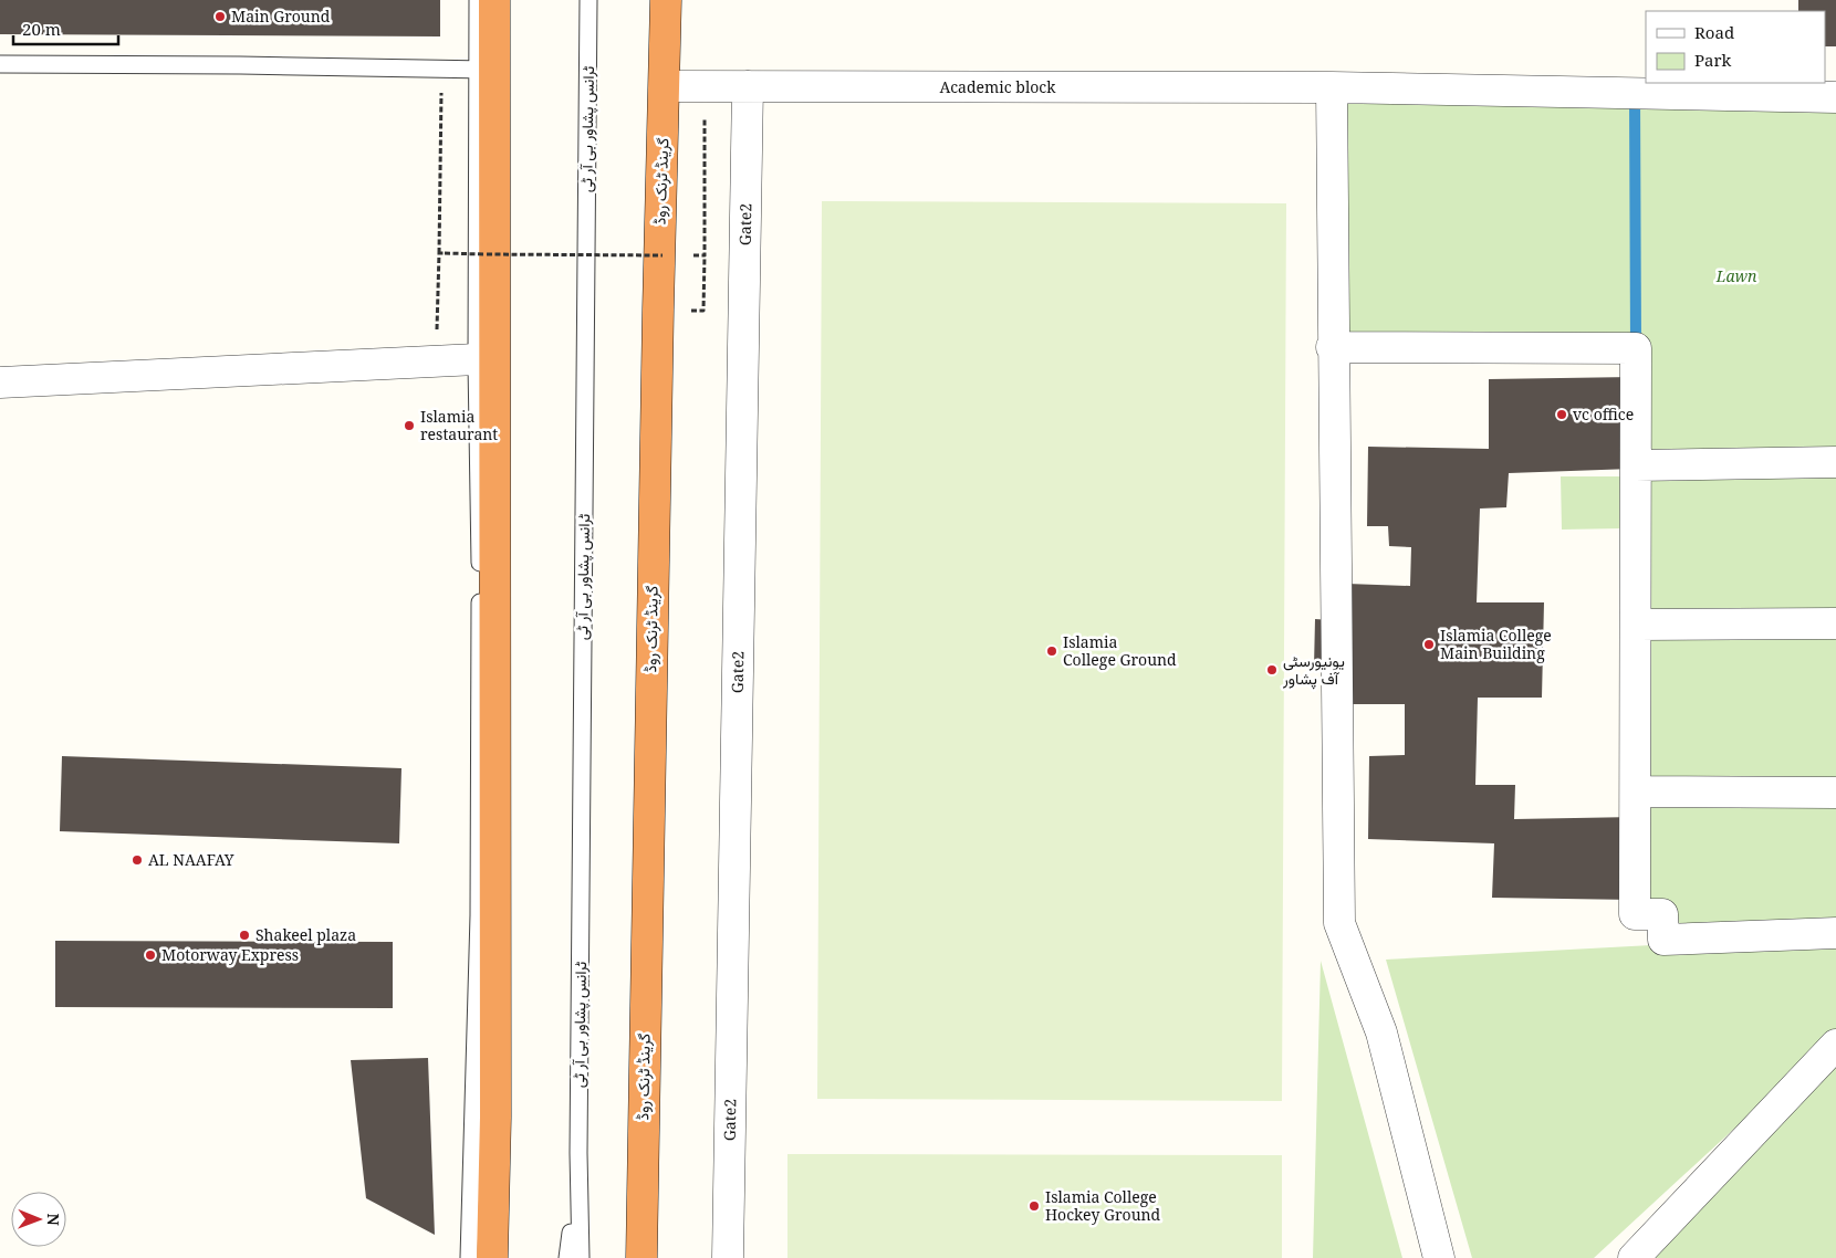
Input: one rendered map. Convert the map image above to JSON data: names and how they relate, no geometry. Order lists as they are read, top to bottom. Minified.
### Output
{"streets":{"highway":["گرینڈ ٹرنک روڈ"],"street":["Academic block","Gate2"],"lane":["ٹرانس پشاور بی آر ٹی"]},"crossings":[["Academic block","گرینڈ ٹرنک روڈ"],["Academic block","Gate2"]],"parks":["Lawn"],"places":["Main Ground","vc office","Islamia restaurant","Islamia College Main Building","Islamia College Ground","یونیورسٹی آف پشاور","AL NAAFAY","Shakeel plaza","Motorway Express","Islamia College Hockey Ground"],"legend":["Road","Park"],"scale_bar":"20 m","north":"right"}
